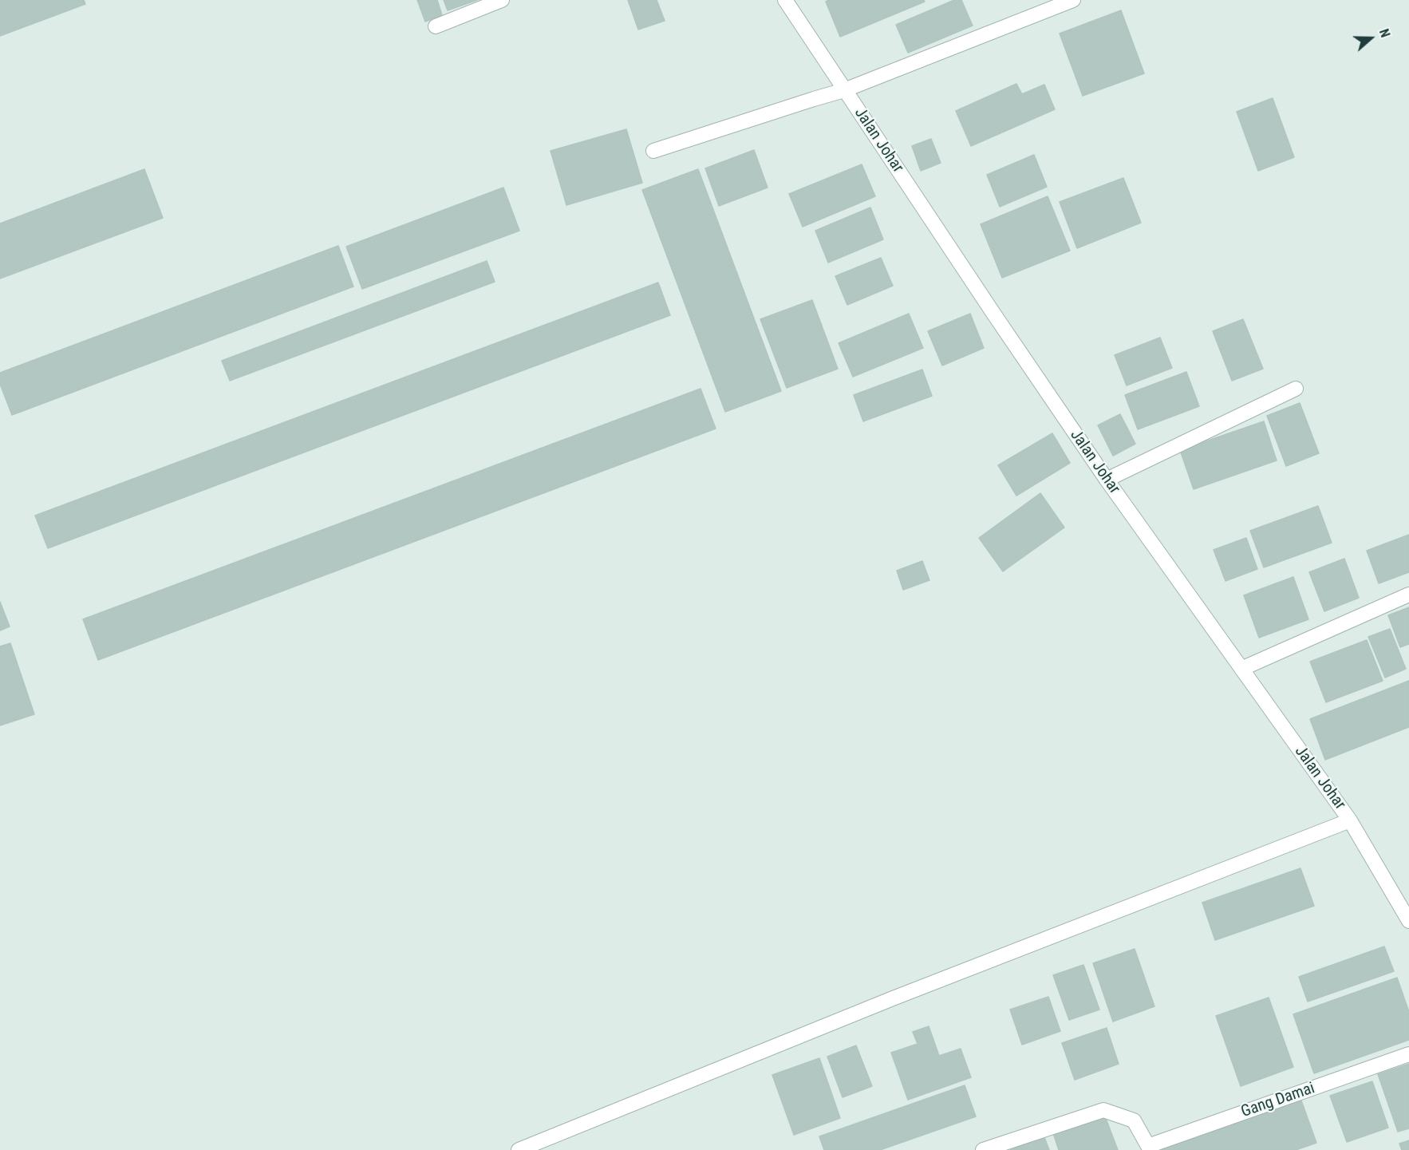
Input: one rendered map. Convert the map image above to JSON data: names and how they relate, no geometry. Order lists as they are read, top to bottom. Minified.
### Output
{"streets":{"street":["Jalan Johar","Gang Damai"]},"north":"right"}
